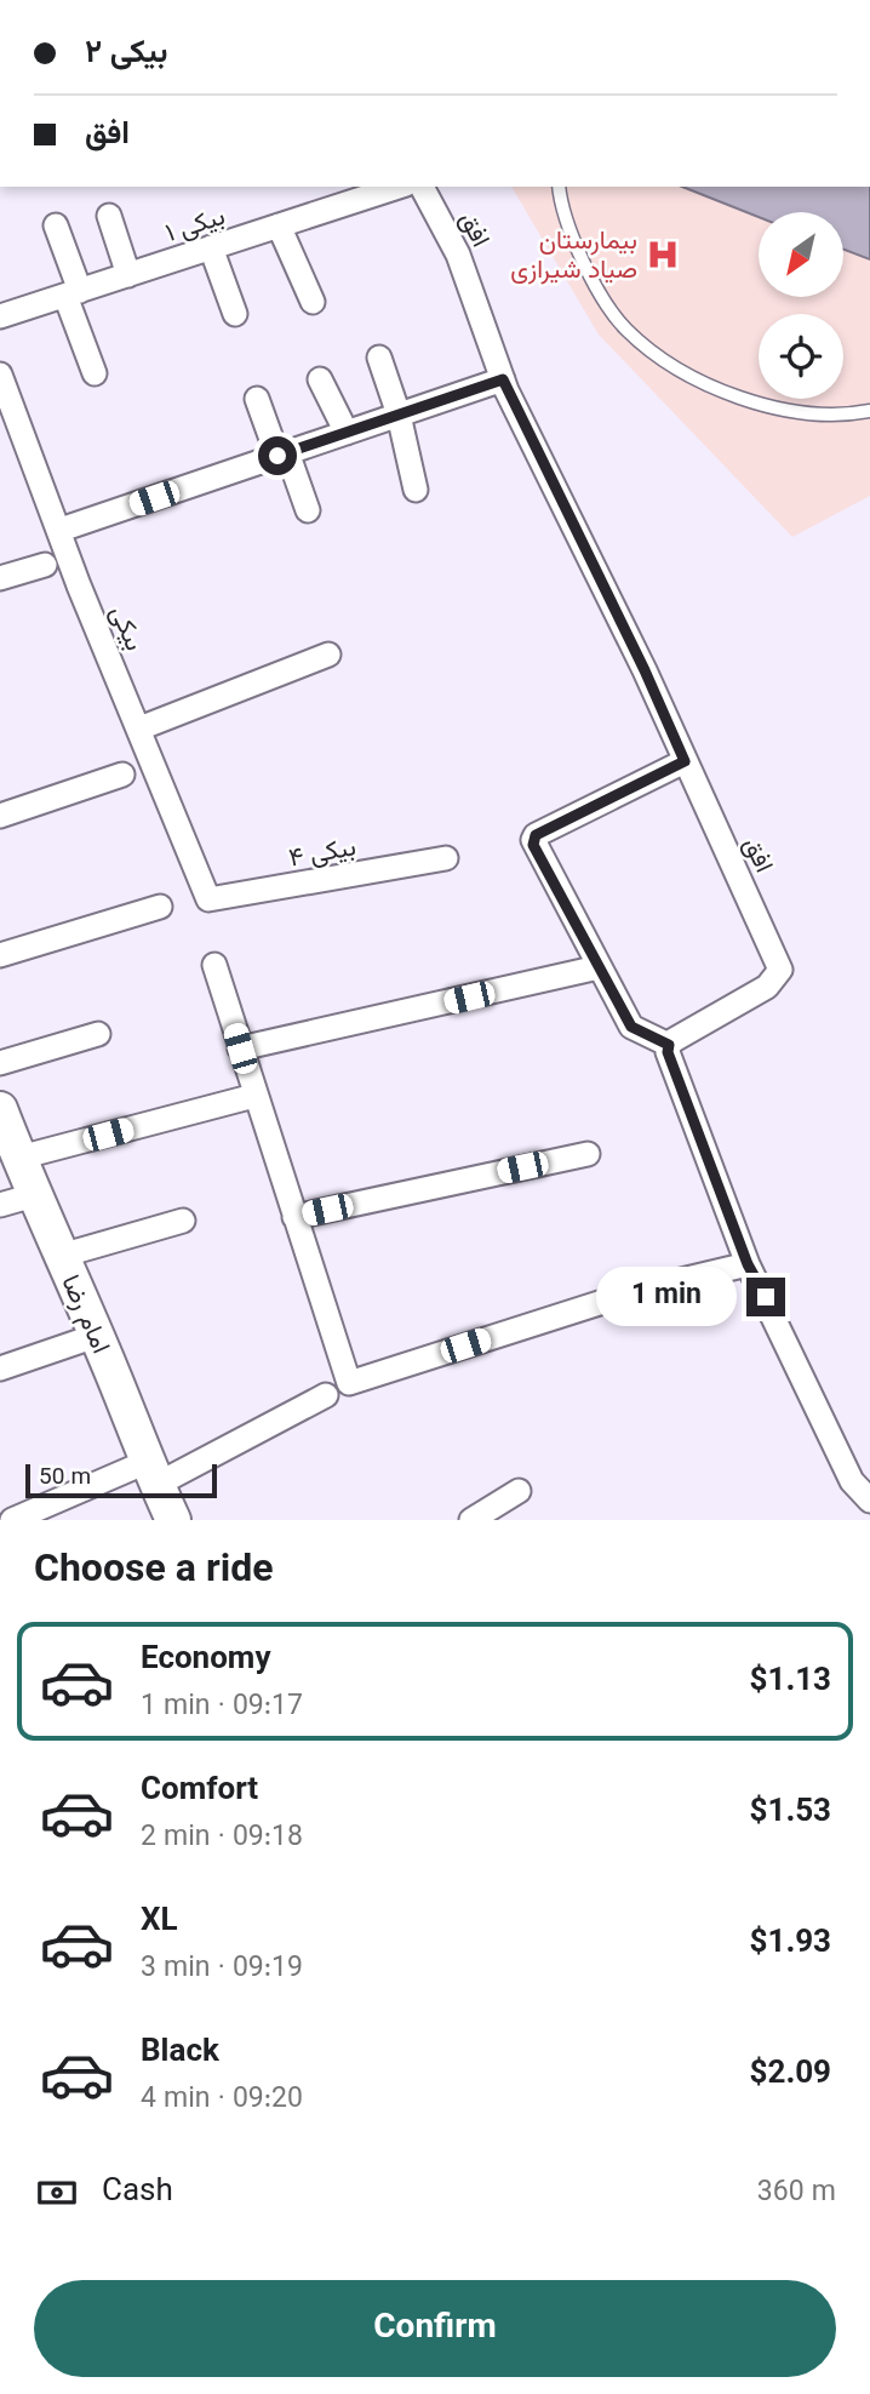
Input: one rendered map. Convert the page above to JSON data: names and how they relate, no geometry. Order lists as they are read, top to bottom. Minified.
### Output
{"streets":{"main road":["امام رضا"],"street":["۱ بیکی","افق","بیکی","۴ بیکی"]},"crossings":[["بیکی","۴ بیکی"]],"places":{"hospital":["بیمارستان صیاد شیرازی"]},"scale_bar":"50 m","north":"bottom left","page":{"banner":["۲ بیکی","افق"],"bubble":"1 min","scale":"50 m","heading":"Choose a ride","list":[{"name":"Economy","note":"1 min · 09:17","value":"$1.13"},{"name":"Comfort","note":"2 min · 09:18","value":"$1.53"},{"name":"XL","note":"3 min · 09:19","value":"$1.93"},{"name":"Black","note":"4 min · 09:20","value":"$2.09"}],"pay":["Cash","360 m"],"buttons":"Confirm"}}
